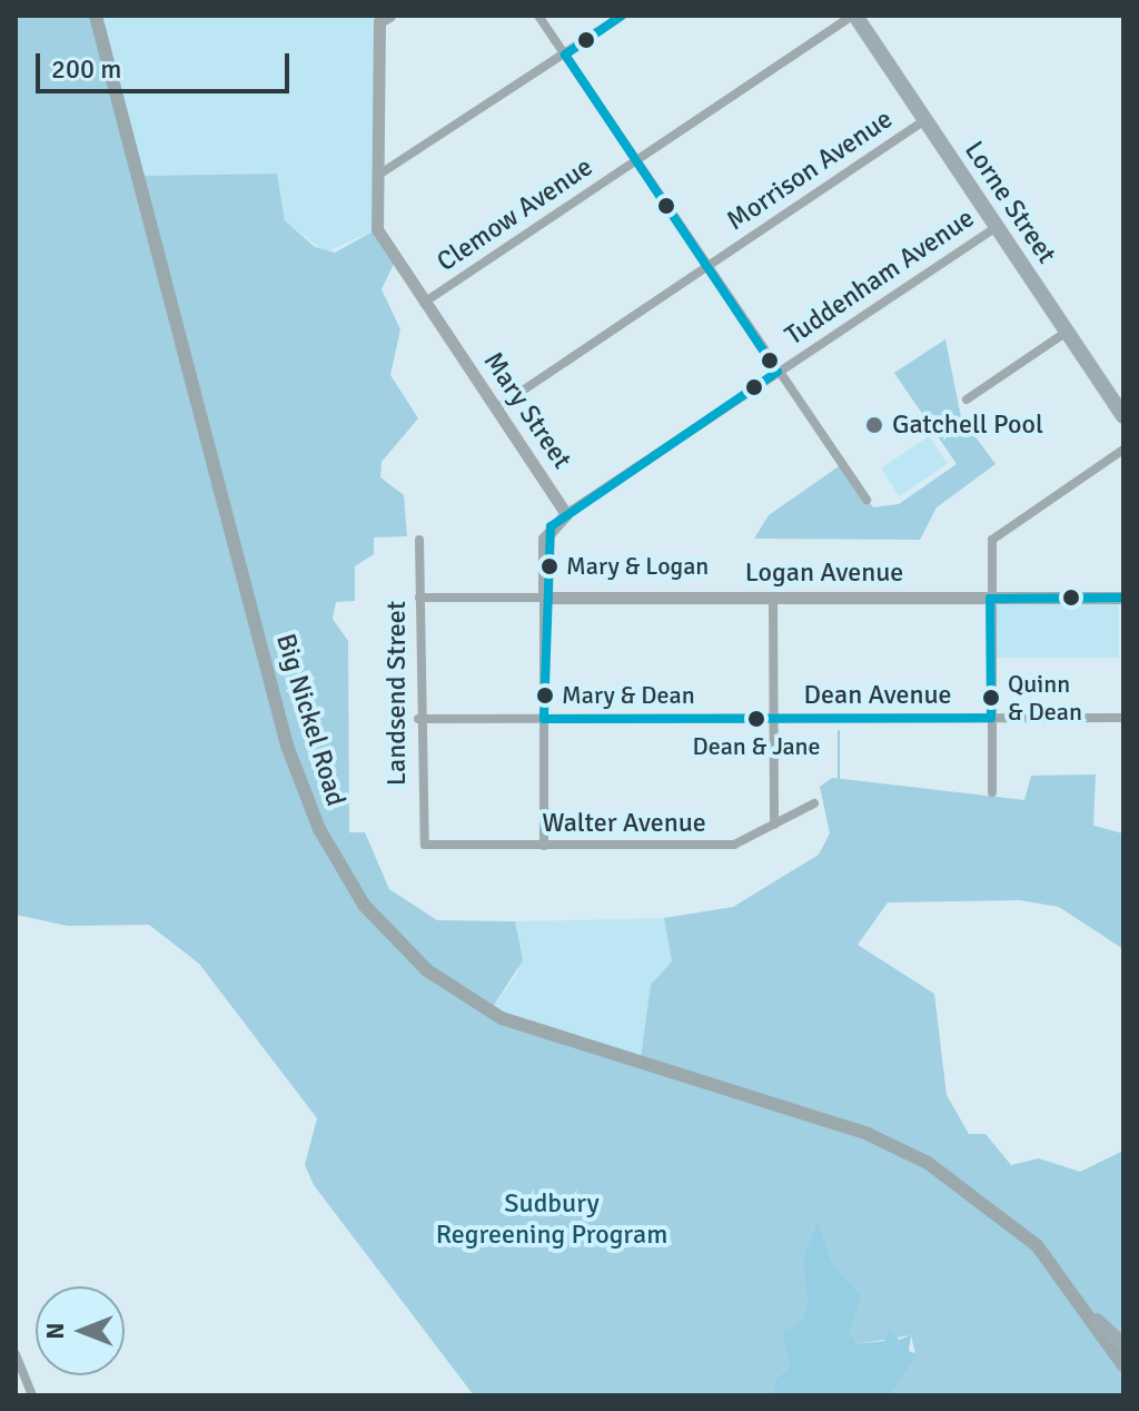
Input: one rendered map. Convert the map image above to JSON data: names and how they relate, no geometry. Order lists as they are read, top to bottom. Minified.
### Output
{"streets":{"main road":["Lorne Street","Big Nickel Road"],"street":["Morrison Avenue","Clemow Avenue","Tuddenham Avenue","Mary Street","Logan Avenue","Landsend Street","Dean Avenue","Walter Avenue"]},"crossings":[["Morrison Avenue","Lorne Street"],["Morrison Avenue","Mary Street"],["Lorne Street","Clemow Avenue"],["Lorne Street","Tuddenham Avenue"],["Clemow Avenue","Mary Street"],["Tuddenham Avenue","Mary Street"],["Logan Avenue","Landsend Street"],["Landsend Street","Dean Avenue"],["Landsend Street","Walter Avenue"]],"parks":["Sudbury Regreening Program"],"places":["Gatchell Pool","Mary & Logan","Mary & Dean","Quinn & Dean","Dean & Jane"],"scale_bar":"200 m","north":"left"}
